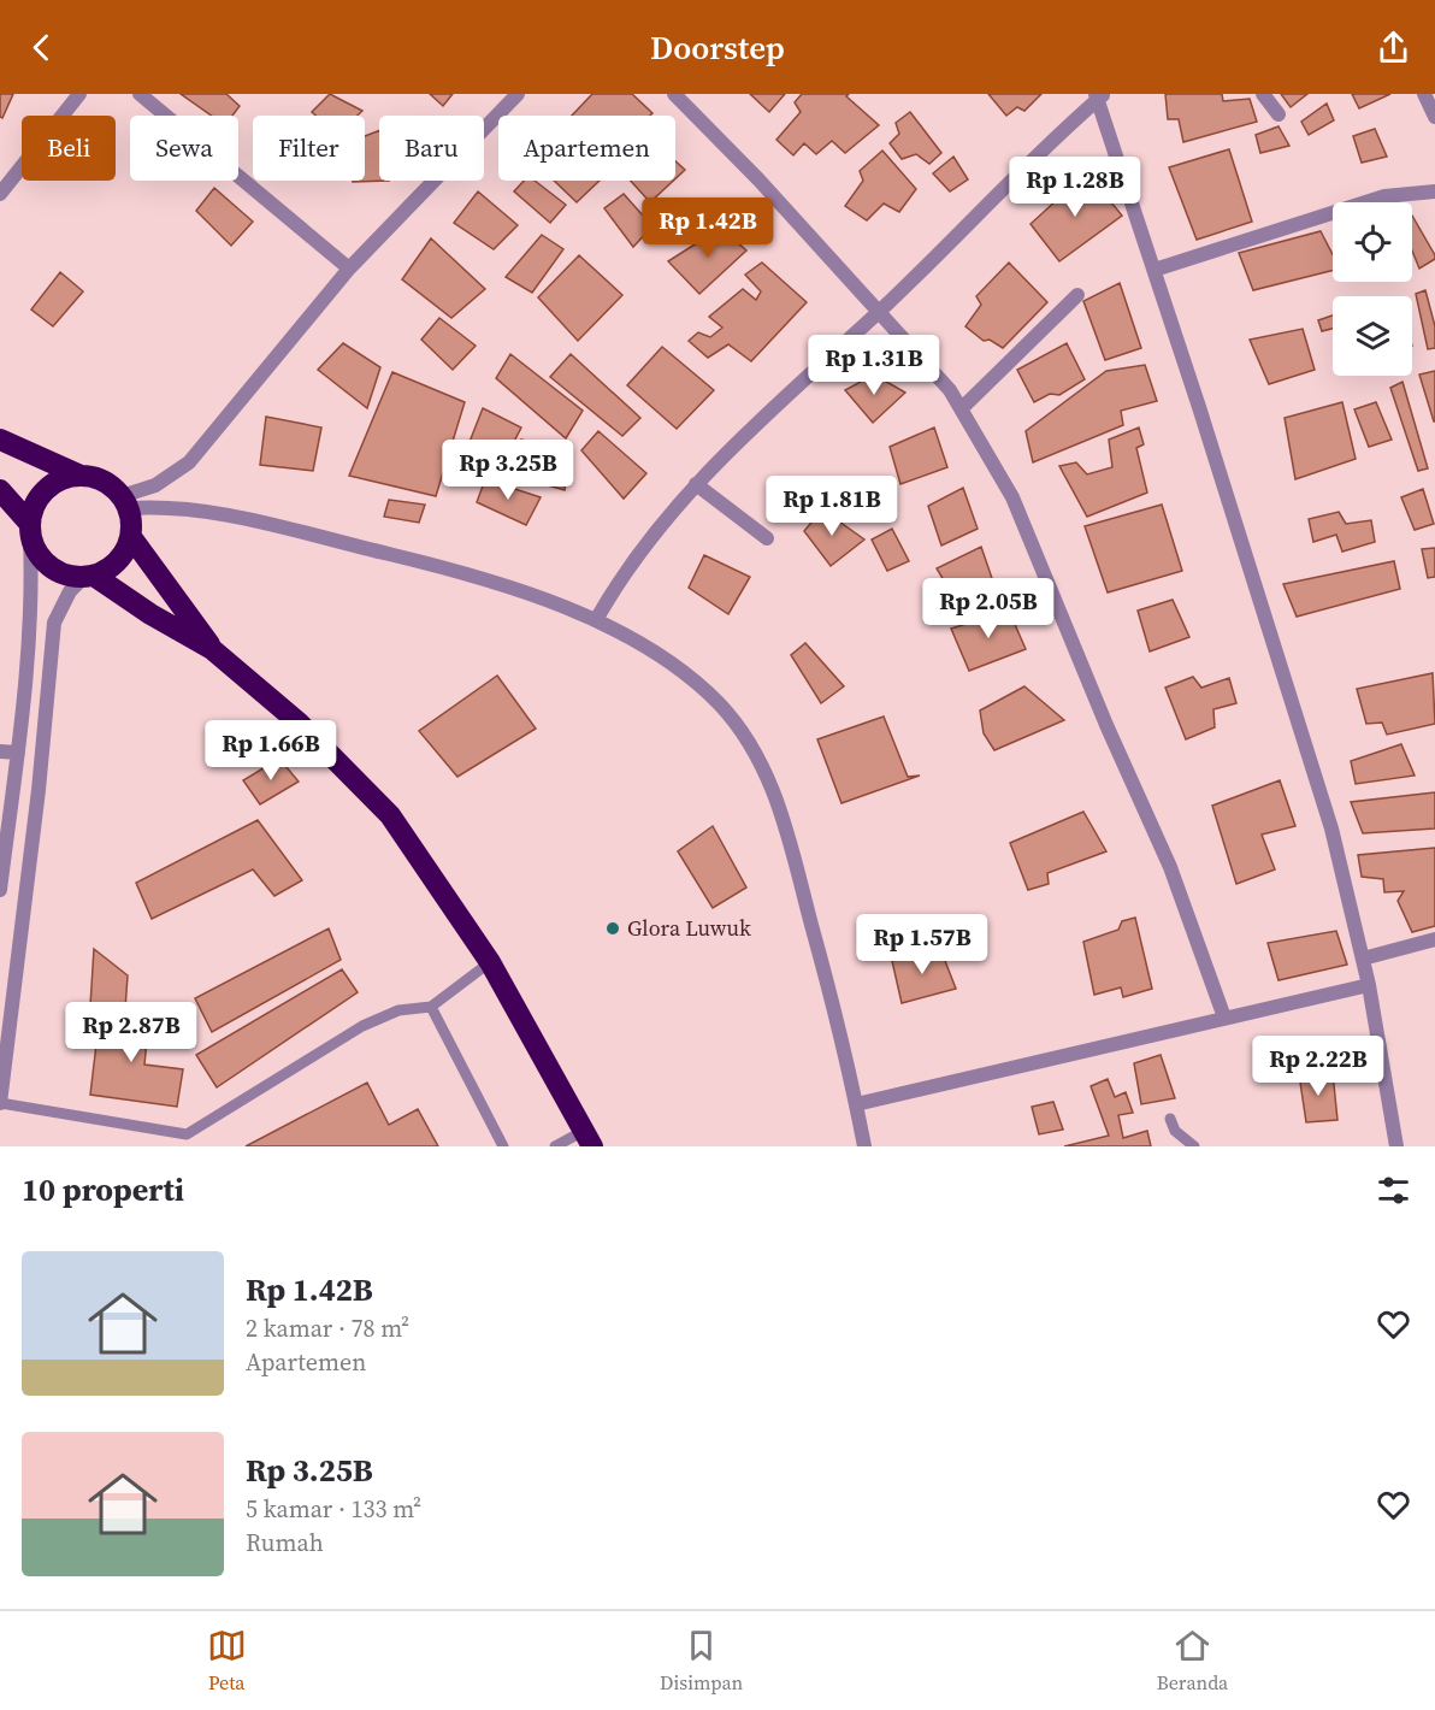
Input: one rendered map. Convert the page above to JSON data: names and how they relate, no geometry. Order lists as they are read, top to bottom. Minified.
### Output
{"places":["Glora Luwuk"],"page":{"header":"Doorstep","chip":["Beli","Sewa","Filter","Baru","Apartemen"],"price":["Rp 1.28B","Rp 1.42B","Rp 1.31B","Rp 3.25B","Rp 1.81B","Rp 2.05B","Rp 1.66B","Rp 1.57B","Rp 2.87B","Rp 2.22B"],"heading":"10 properti","list":[{"name":"Rp 1.42B","note":"2 kamar · 78 m² · Apartemen"},{"name":"Rp 3.25B","note":"5 kamar · 133 m² · Rumah"}],"tabs":["Peta","Disimpan","Beranda"]}}
